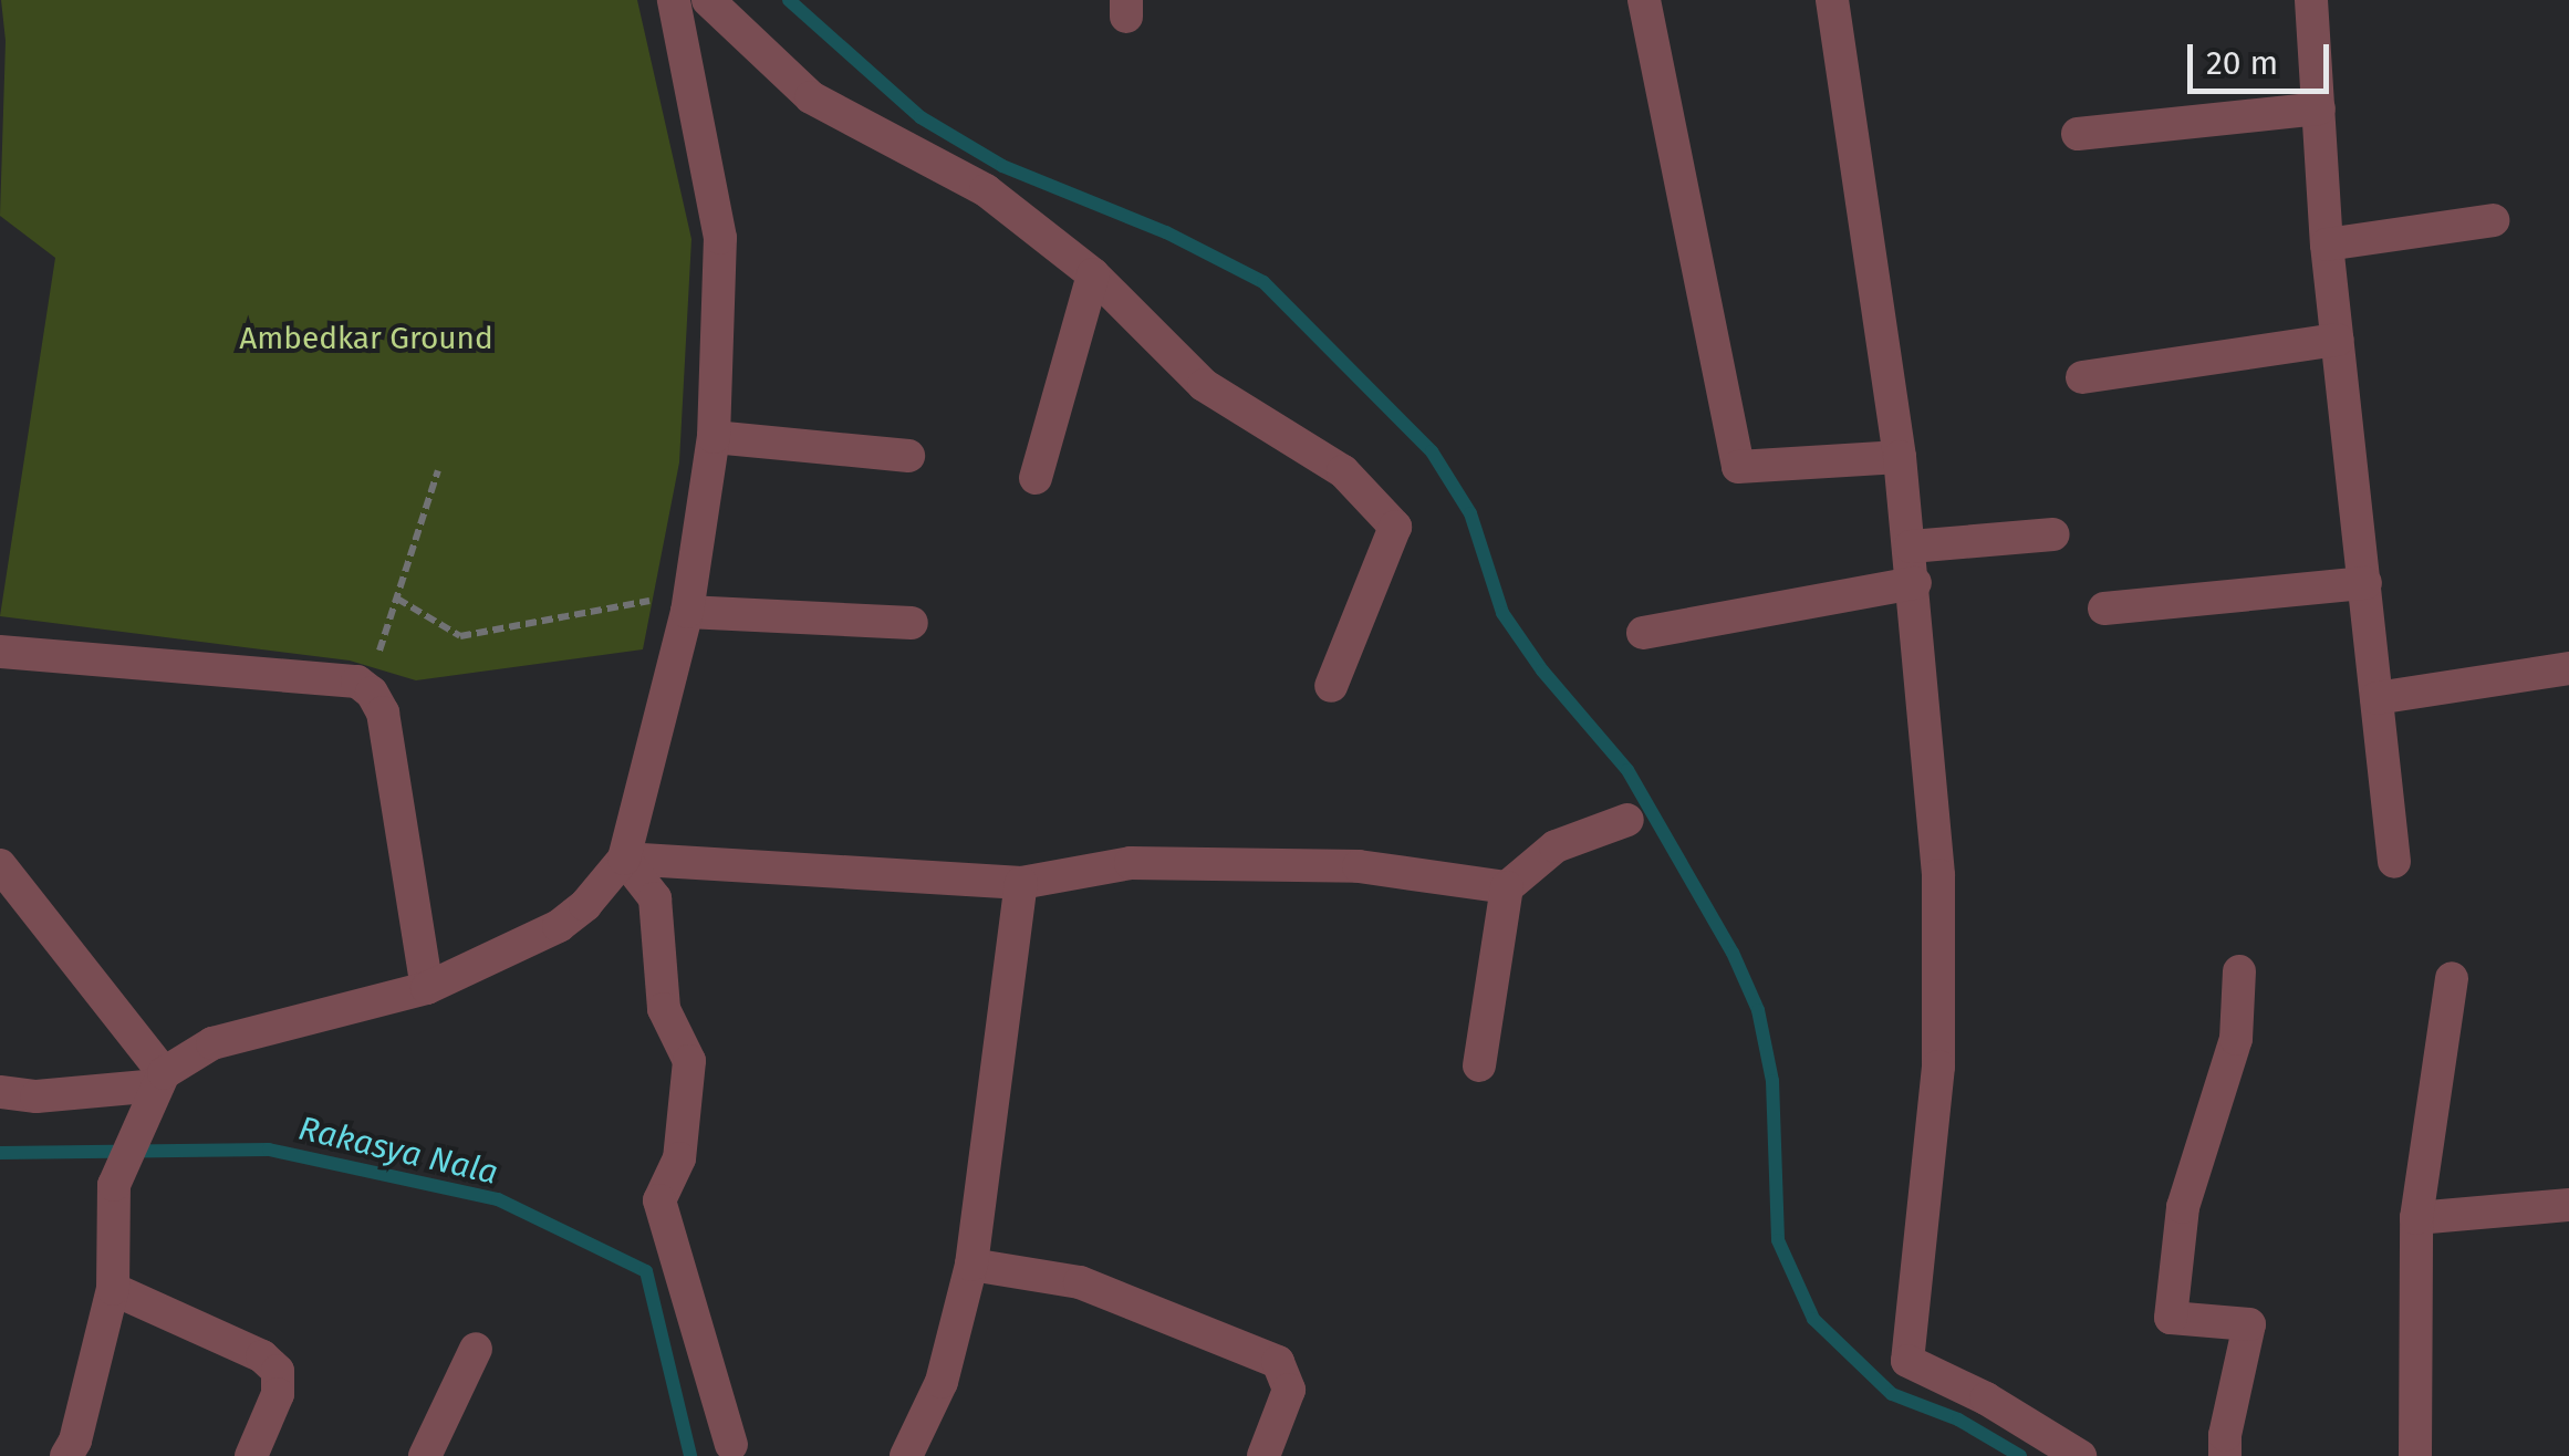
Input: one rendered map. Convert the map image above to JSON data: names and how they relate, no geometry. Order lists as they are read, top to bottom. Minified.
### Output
{"water":["Rakasya Nala"],"parks":["Ambedkar Ground"],"scale_bar":"20 m"}
